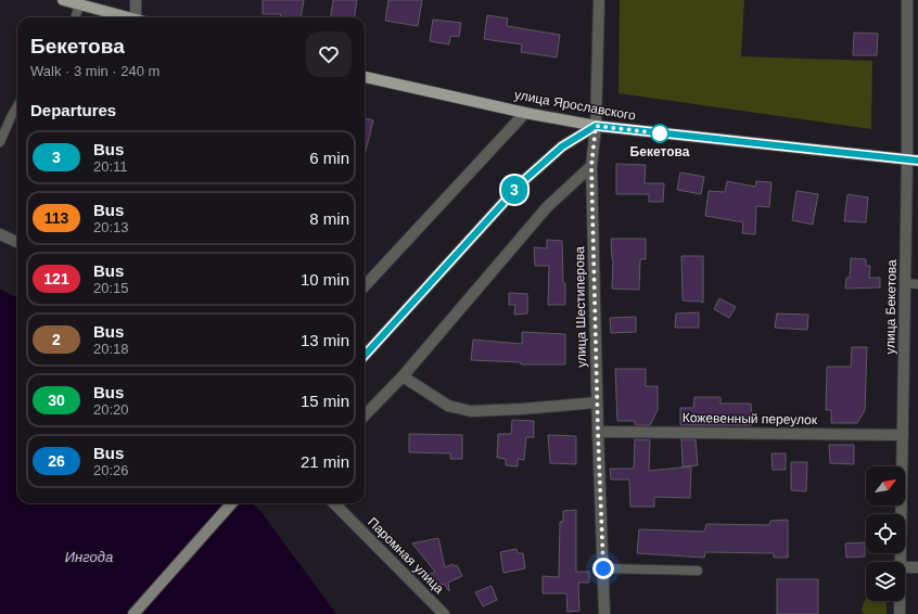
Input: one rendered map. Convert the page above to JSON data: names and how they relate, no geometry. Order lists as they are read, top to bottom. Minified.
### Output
{"streets":{"main road":["улица Ярославского"],"street":["улица Шестиперова","улица Бекетова","Кожевенный переулок","Паромная улица"]},"crossings":[["улица Ярославского","улица Шестиперова"],["улица Ярославского","улица Бекетова"],["улица Шестиперова","Кожевенный переулок"],["улица Бекетова","Кожевенный переулок"]],"water":["Ингода"],"places":["Бекетова"],"lines":["bus line 3"],"north":"top right","page":{"on_map":"3","heading":[["Бекетова","Walk · 3 min · 240 m"],"Departures"],"list":[{"mark":"3","name":"Bus","note":"20:11","value":"6 min"},{"mark":"113","name":"Bus","note":"20:13","value":"8 min"},{"mark":"121","name":"Bus","note":"20:15","value":"10 min"},{"mark":"2","name":"Bus","note":"20:18","value":"13 min"},{"mark":"30","name":"Bus","note":"20:20","value":"15 min"},{"mark":"26","name":"Bus","note":"20:26","value":"21 min"}]}}
